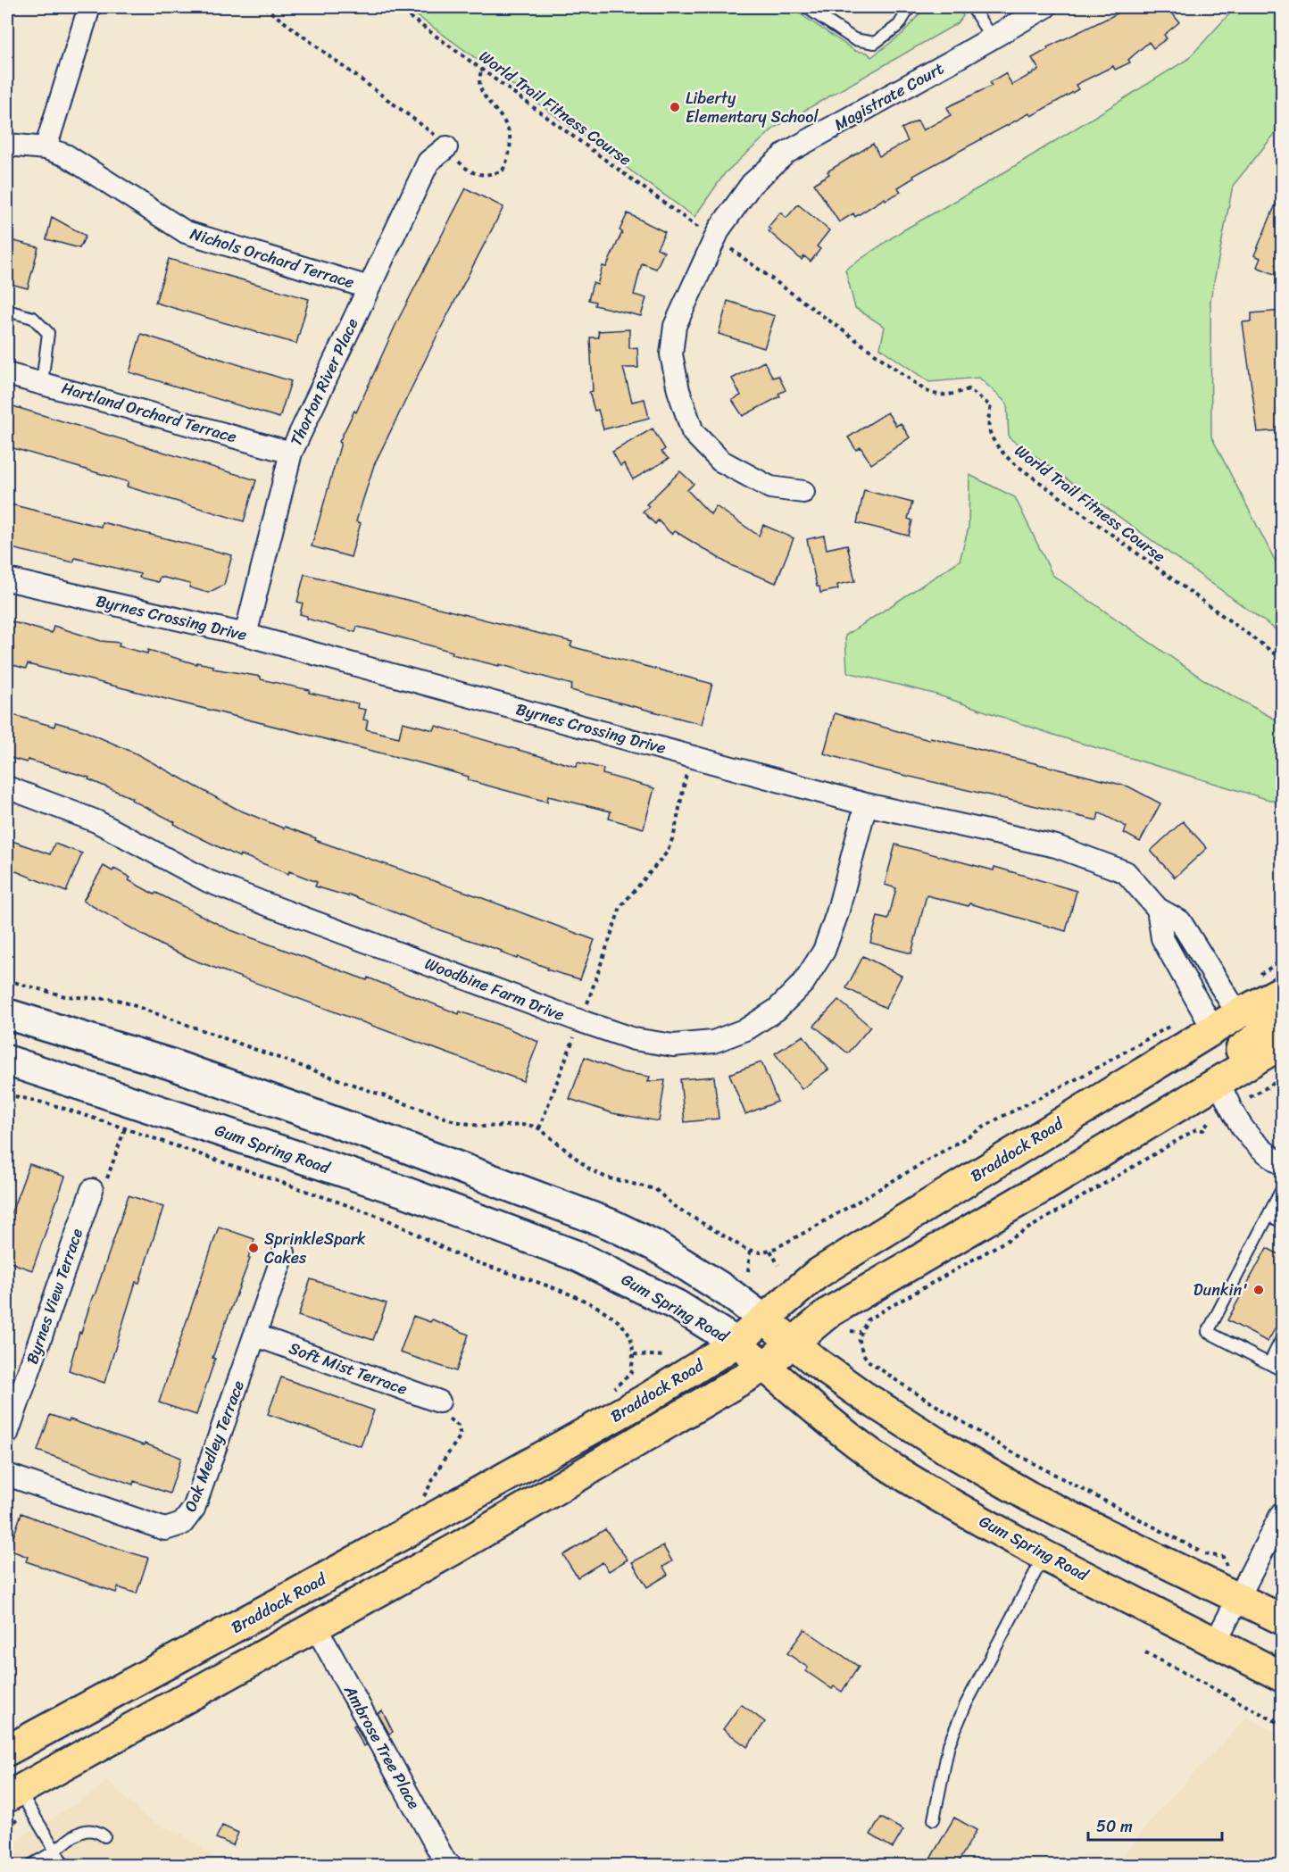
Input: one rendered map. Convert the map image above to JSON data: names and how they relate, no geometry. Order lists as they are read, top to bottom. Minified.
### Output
{"streets":{"main road":["Gum Spring Road","Braddock Road"],"street":["Magistrate Court","Nichols Orchard Terrace","Thorton River Place","Hartland Orchard Terrace","Byrnes Crossing Drive","Woodbine Farm Drive","Byrnes View Terrace","Soft Mist Terrace","Oak Medley Terrace","Ambrose Tree Place"],"path":["World Trail Fitness Course"]},"crossings":[["Nichols Orchard Terrace","Thorton River Place"],["Thorton River Place","Hartland Orchard Terrace"],["Thorton River Place","Byrnes Crossing Drive"],["Byrnes Crossing Drive","Woodbine Farm Drive"],["Byrnes Crossing Drive","Braddock Road"],["Gum Spring Road","Braddock Road"],["Braddock Road","Ambrose Tree Place"],["Soft Mist Terrace","Oak Medley Terrace"]],"places":["Liberty Elementary School","SprinkleSpark Cakes","Dunkin'"],"scale_bar":"50 m"}
